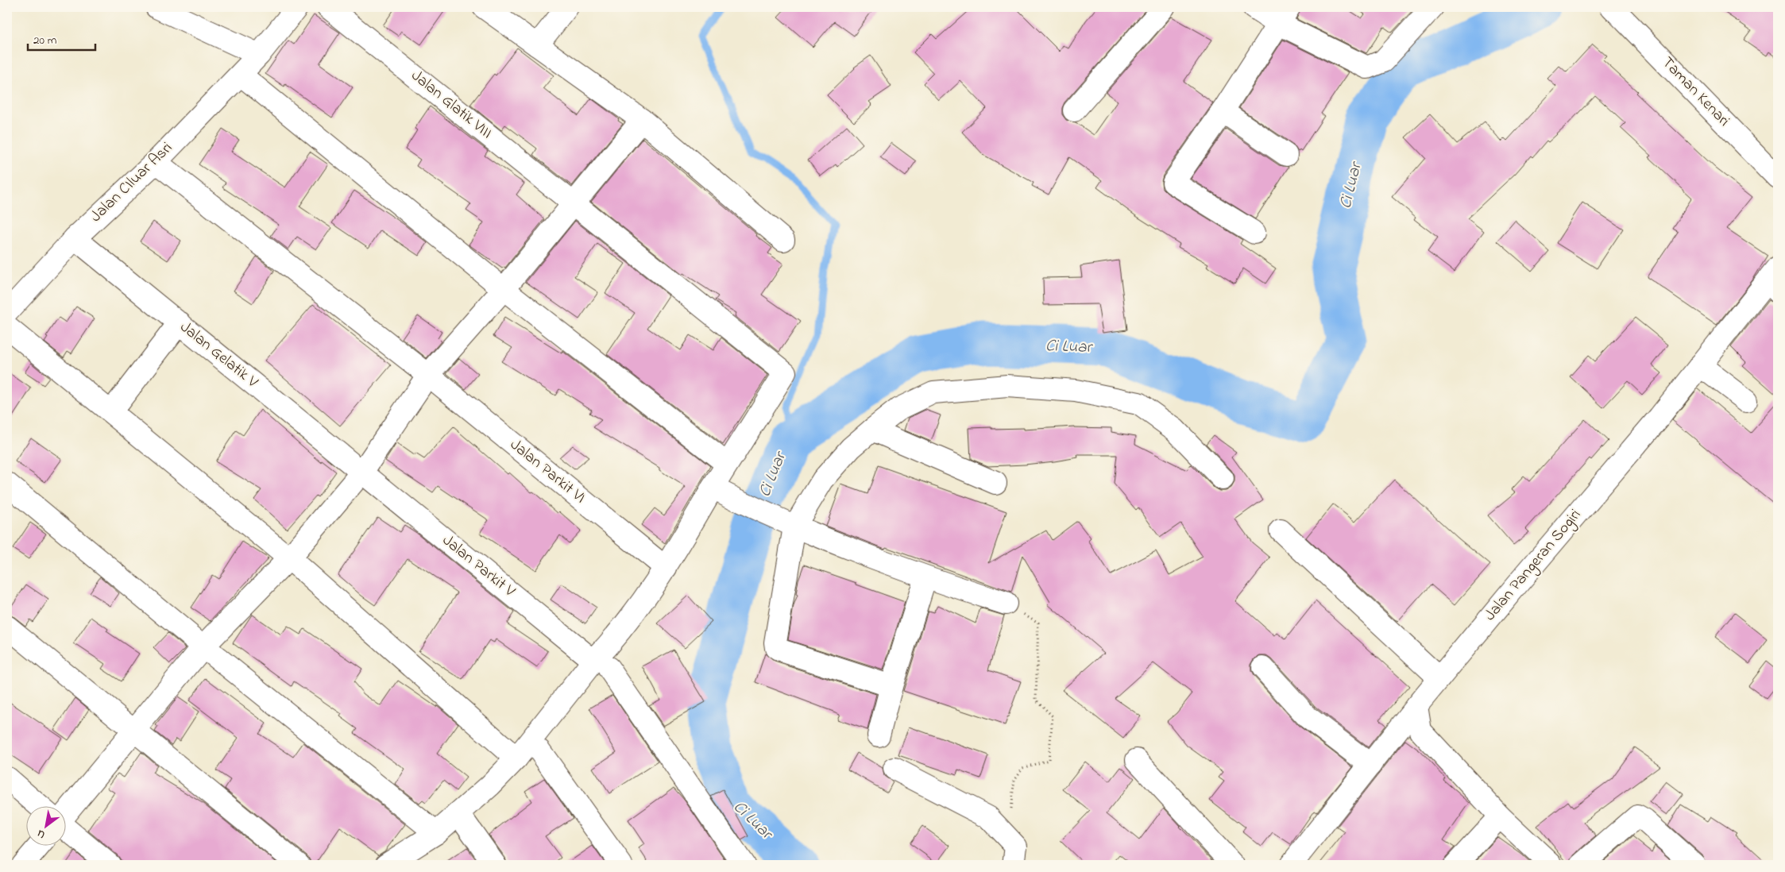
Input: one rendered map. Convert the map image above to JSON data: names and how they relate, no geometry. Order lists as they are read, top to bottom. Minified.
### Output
{"streets":{"street":["Taman Kenari","Jalan Glatik VIII","Jalan CIluar Asri","Jalan Gelatik V","Jalan Parkit VI","Jalan Pangeran Sogiri","Jalan Parkit V"]},"crossings":[["Jalan CIluar Asri","Jalan Gelatik V"],["Jalan CIluar Asri","Jalan Parkit VI"],["Jalan Gelatik V","Jalan Parkit V"]],"water":["Ci Luar"],"scale_bar":"20 m","north":"bottom left"}
